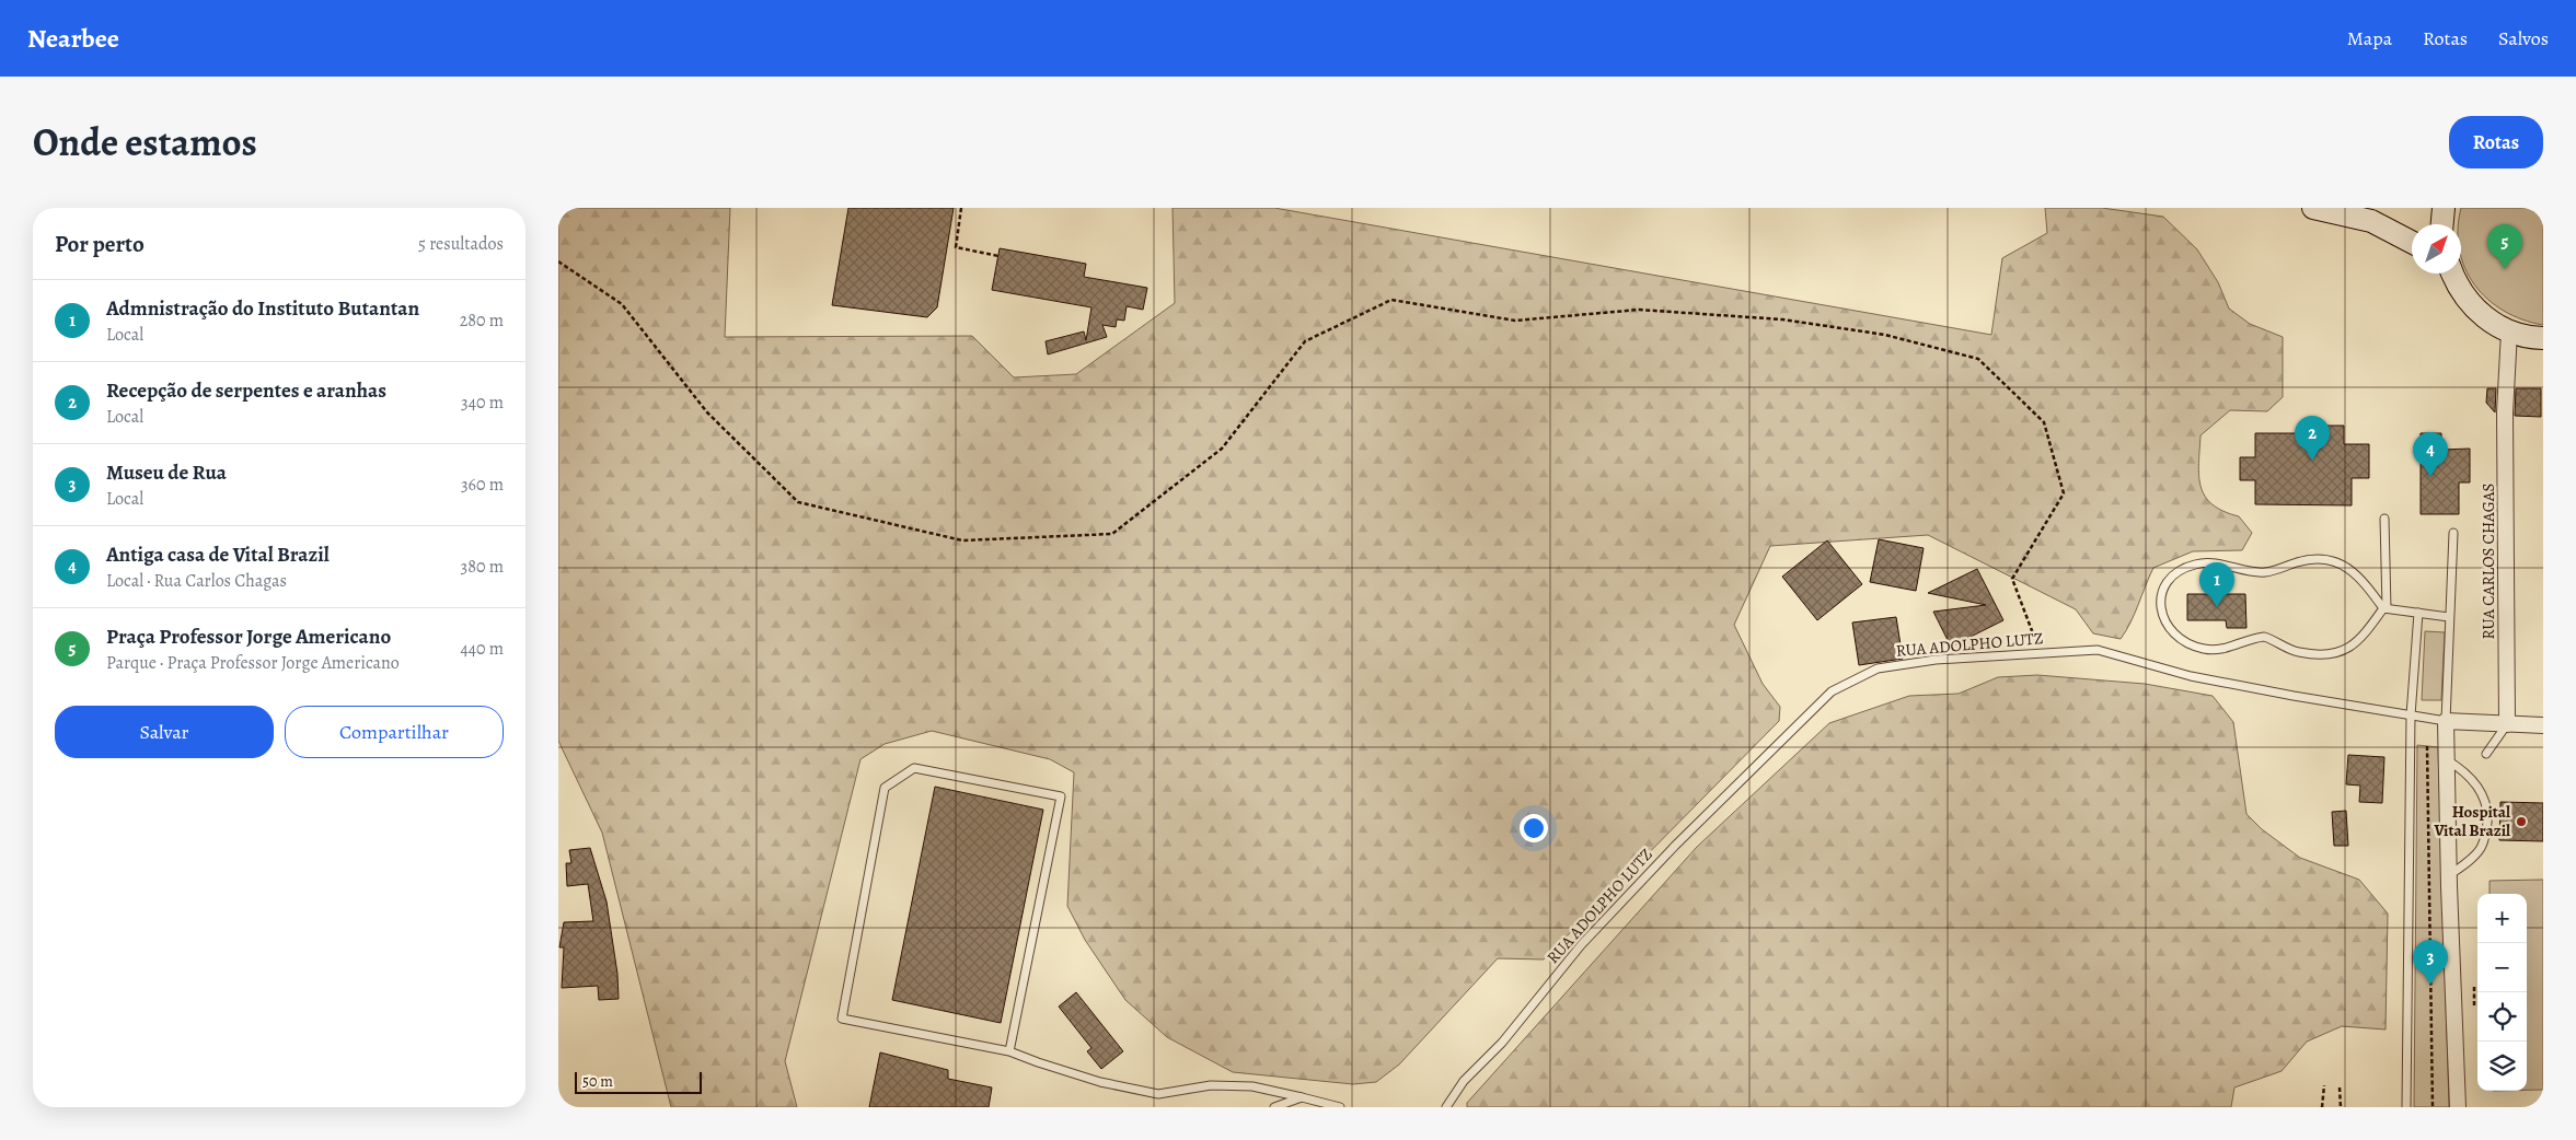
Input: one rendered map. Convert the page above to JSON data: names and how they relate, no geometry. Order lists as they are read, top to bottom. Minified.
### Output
{"streets":{"street":["RUA CARLOS CHAGAS"],"lane":["RUA ADOLPHO LUTZ"]},"places":["Hospital Vital Brazil"],"scale_bar":"50 m","north":"top right","page":{"header":"Nearbee","nav":["Mapa","Rotas","Salvos"],"title":"Onde estamos","buttons":["Rotas",["Salvar","Compartilhar"]],"heading":["Por perto","5 resultados"],"pins":["5","2","4","1","3"],"list":[{"mark":"1","name":"Admnistração do Instituto Butantan","note":"Local","value":"280 m"},{"mark":"2","name":"Recepção de serpentes e aranhas","note":"Local","value":"340 m"},{"mark":"3","name":"Museu de Rua","note":"Local","value":"360 m"},{"mark":"4","name":"Antiga casa de Vital Brazil","note":"Local · Rua Carlos Chagas","value":"380 m"},{"mark":"5","name":"Praça Professor Jorge Americano","note":"Parque · Praça Professor Jorge Americano","value":"440 m"}],"map_buttons":["+","−"],"scale":"50 m"}}
